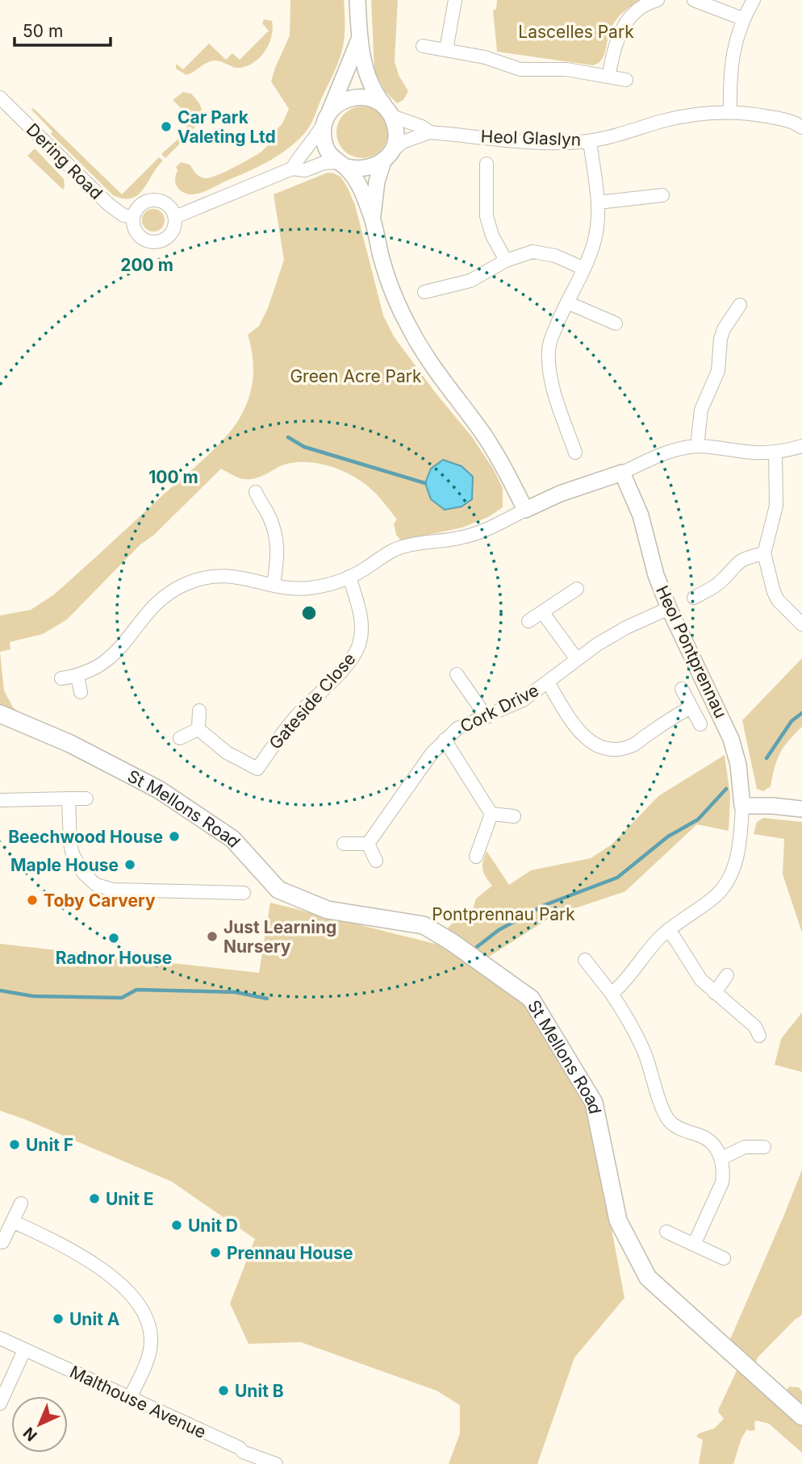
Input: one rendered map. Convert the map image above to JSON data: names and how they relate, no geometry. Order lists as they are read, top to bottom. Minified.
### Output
{"streets":{"main road":["St Mellons Road"],"street":["Heol Glaslyn","Dering Road","Heol Pontprennau","Gateside Close","Cork Drive","Malthouse Avenue"]},"crossings":[["Heol Pontprennau","Cork Drive"]],"parks":["Lascelles Park","Green Acre Park","Pontprennau Park"],"places":["Car Park Valeting Ltd","Beechwood House","Maple House","Toby Carvery","Just Learning Nursery","Radnor House","Unit F","Unit E","Unit D","Prennau House","Unit A","Unit B"],"scale_bar":"50 m","north":"bottom left","rings":["200 m","100 m"]}
